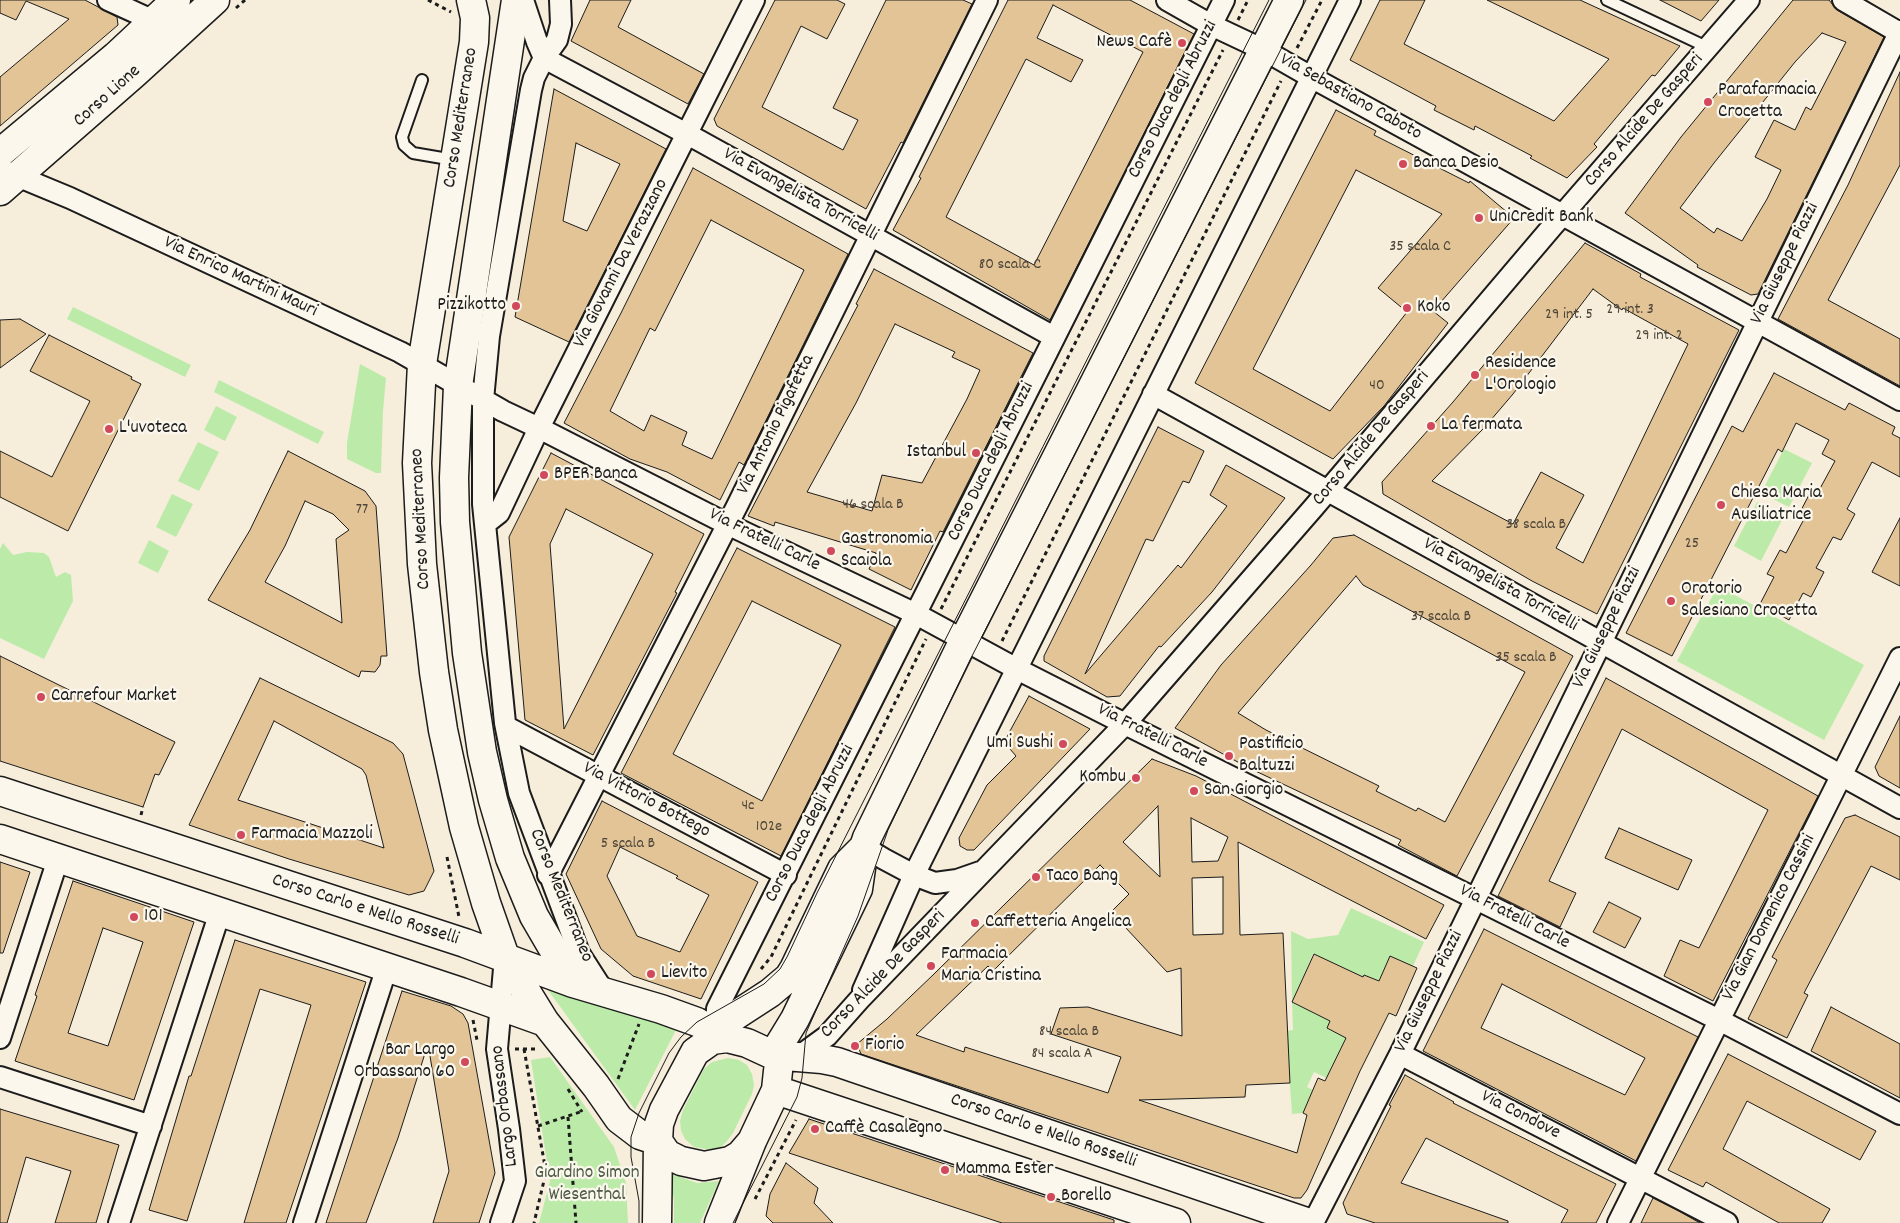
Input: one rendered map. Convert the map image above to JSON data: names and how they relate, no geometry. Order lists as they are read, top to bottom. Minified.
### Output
{"streets":{"main road":["Corso Lione","Corso Mediterraneo","Corso Carlo e Nello Rosselli"],"street":["Via Sebastiano Caboto","Corso Duca degli Abruzzi","Corso Alcide De Gasperi","Via Evangelista Torricelli","Via Giovanni Da Verazzano","Via Giuseppe Piazzi","Via Enrico Martini Mauri","Via Antonio Pigafetta","Via Fratelli Carle","Via Vittorio Bottego","Via Gian Domenico Cassini","Largo Orbassano","Via Condove"]},"crossings":[["Corso Lione","Via Enrico Martini Mauri"],["Via Sebastiano Caboto","Corso Duca degli Abruzzi"],["Via Sebastiano Caboto","Corso Alcide De Gasperi"],["Via Sebastiano Caboto","Via Giuseppe Piazzi"],["Corso Duca degli Abruzzi","Via Evangelista Torricelli"],["Corso Duca degli Abruzzi","Via Fratelli Carle"],["Corso Duca degli Abruzzi","Via Vittorio Bottego"],["Corso Duca degli Abruzzi","Corso Carlo e Nello Rosselli"],["Corso Mediterraneo","Via Evangelista Torricelli"],["Corso Mediterraneo","Via Giovanni Da Verazzano"],["Corso Mediterraneo","Via Enrico Martini Mauri"],["Corso Mediterraneo","Via Antonio Pigafetta"],["Corso Mediterraneo","Via Fratelli Carle"],["Corso Mediterraneo","Via Vittorio Bottego"],["Corso Mediterraneo","Corso Carlo e Nello Rosselli"],["Corso Mediterraneo","Largo Orbassano"],["Corso Alcide De Gasperi","Via Evangelista Torricelli"],["Corso Alcide De Gasperi","Via Fratelli Carle"],["Corso Alcide De Gasperi","Corso Carlo e Nello Rosselli"],["Via Evangelista Torricelli","Via Giovanni Da Verazzano"],["Via Evangelista Torricelli","Via Giuseppe Piazzi"],["Via Evangelista Torricelli","Via Antonio Pigafetta"],["Via Evangelista Torricelli","Via Gian Domenico Cassini"],["Via Giovanni Da Verazzano","Via Fratelli Carle"],["Via Giuseppe Piazzi","Via Fratelli Carle"],["Via Giuseppe Piazzi","Via Condove"],["Via Enrico Martini Mauri","Via Fratelli Carle"],["Via Antonio Pigafetta","Via Fratelli Carle"],["Via Antonio Pigafetta","Via Vittorio Bottego"],["Via Fratelli Carle","Via Gian Domenico Cassini"],["Corso Carlo e Nello Rosselli","Largo Orbassano"],["Via Gian Domenico Cassini","Via Condove"]],"parks":["Giardino Simon Wiesenthal"],"places":["News Cafè","Parafarmacia Crocetta","Banca Desio","UniCredit Bank","Pizzikotto","Koko","Residence L'Orologio","La fermata","L'uvoteca","Istanbul","BPER Banca","Chiesa Maria Ausiliatrice","Gastronomia Scaiola","Oratorio Salesiano Crocetta","Carrefour Market","Umi Sushi","Pastificio Baltuzzi","Kombu","San Giorgio","Farmacia Mazzoli","Taco Bang","101","Caffetteria Angelica","Farmacia Maria Cristina","Lievito","Fiorio","Bar Largo Orbassano 60","Caffè Casalegno","Mamma Ester","Borello"],"house_numbers":["35 scala C","80 scala C","29 int. 3","29 int. 5","29 int. 2","40","46 scala B","77","38 scala B","25","37 scala B","35 scala B","4c","102e","5 scala B","84 scala B","84 scala A"]}
